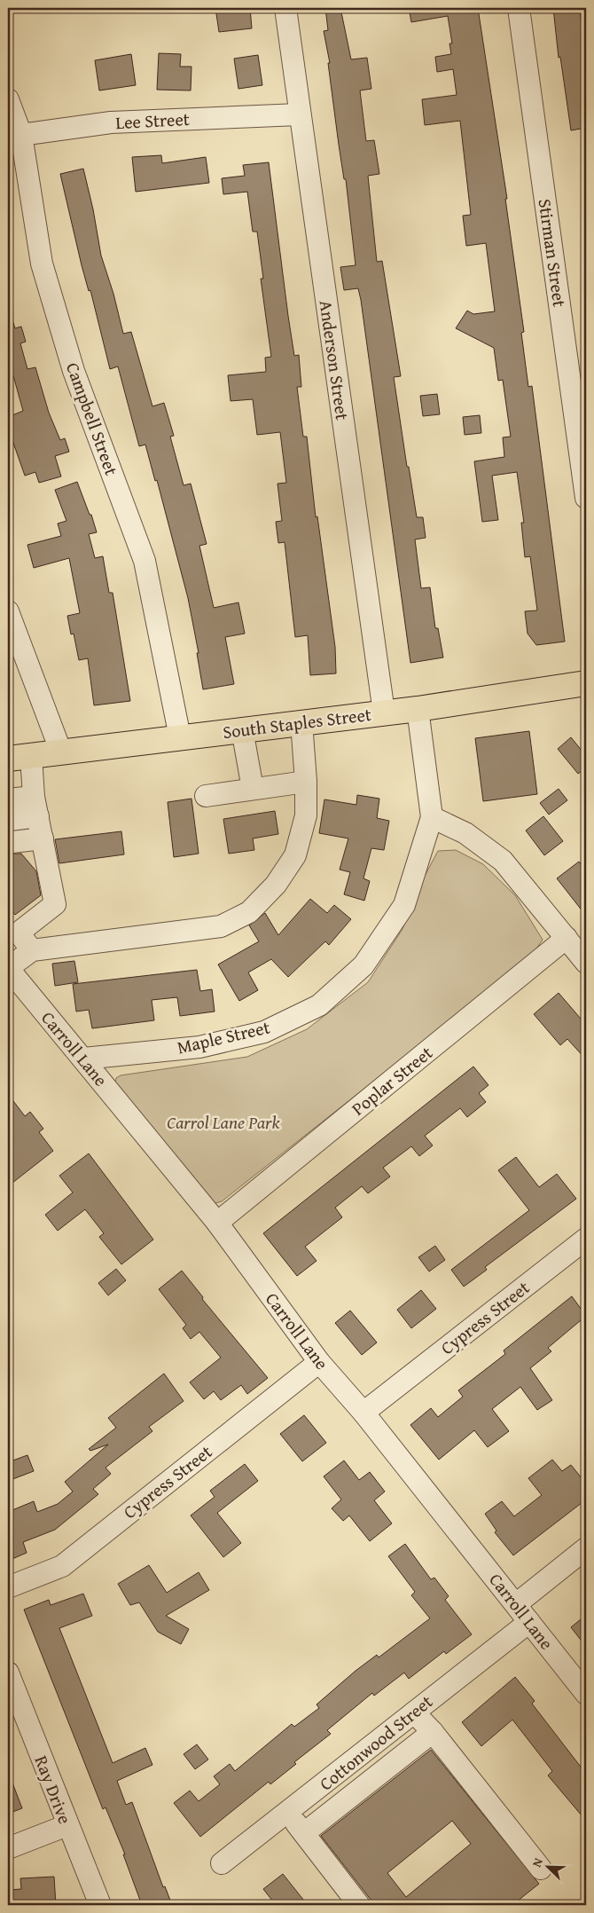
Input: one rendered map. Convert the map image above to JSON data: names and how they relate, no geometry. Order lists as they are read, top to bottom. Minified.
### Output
{"streets":{"main road":["South Staples Street"],"street":["Lee Street","Stirman Street","Anderson Street","Campbell Street","Maple Street","Carroll Lane","Poplar Street","Cypress Street","Cottonwood Street","Ray Drive"]},"crossings":[["Lee Street","Anderson Street"],["Lee Street","Campbell Street"],["Anderson Street","South Staples Street"],["Campbell Street","South Staples Street"],["South Staples Street","Maple Street"],["Maple Street","Carroll Lane"],["Carroll Lane","Poplar Street"],["Carroll Lane","Cypress Street"],["Carroll Lane","Cottonwood Street"]],"parks":["Carrol Lane Park"],"north":"top left"}
